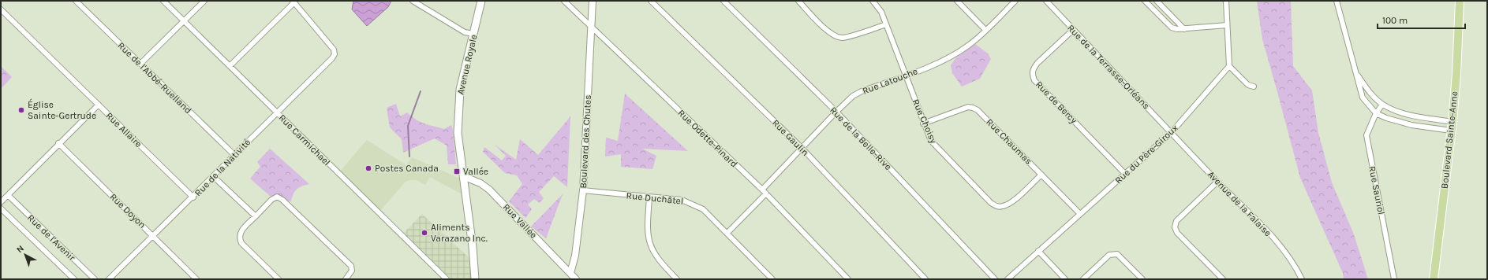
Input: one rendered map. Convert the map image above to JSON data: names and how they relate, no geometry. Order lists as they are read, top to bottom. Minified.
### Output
{"streets":{"main road":["Avenue Royale","Boulevard Sainte-Anne"],"street":["Rue de la Terrasse-Orléans","Rue de l'Abbé-Ruelland","Rue Latouche","Rue de Bercy","Rue Choisy","Rue Allaire","Rue Gaulin","Rue Odette-Pinard","Rue de la Belle-Rive","Rue Carmichael","Boulevard des Chutes","Rue Chaumas","Rue du Père-Giroux","Rue de la Nativité","Rue Sauriol","Rue Duchâtel","Avenue de la Falaise","Rue Doyon","Rue Vallée","Rue de l'Avenir"]},"crossings":[["Avenue Royale","Rue Vallée"],["Rue de la Terrasse-Orléans","Rue de Bercy"],["Rue de la Terrasse-Orléans","Rue du Père-Giroux"],["Rue de la Terrasse-Orléans","Avenue de la Falaise"],["Rue de l'Abbé-Ruelland","Rue de la Nativité"],["Rue Latouche","Rue Choisy"],["Rue Latouche","Rue Gaulin"],["Rue Latouche","Rue Odette-Pinard"],["Rue Latouche","Rue de la Belle-Rive"],["Rue Latouche","Rue Duchâtel"],["Rue de Bercy","Rue du Père-Giroux"],["Rue Choisy","Rue Chaumas"],["Rue Allaire","Rue de la Nativité"],["Rue Odette-Pinard","Boulevard des Chutes"],["Rue Carmichael","Rue de la Nativité"],["Boulevard des Chutes","Rue Duchâtel"],["Boulevard des Chutes","Rue Vallée"],["Rue Chaumas","Rue du Père-Giroux"],["Rue du Père-Giroux","Avenue de la Falaise"],["Rue de la Nativité","Rue Doyon"]],"places":{"other":["Église Sainte-Gertrude","Postes Canada","Aliments Varazano Inc."],"transit":["Vallée"]},"scale_bar":"100 m","north":"top left"}
